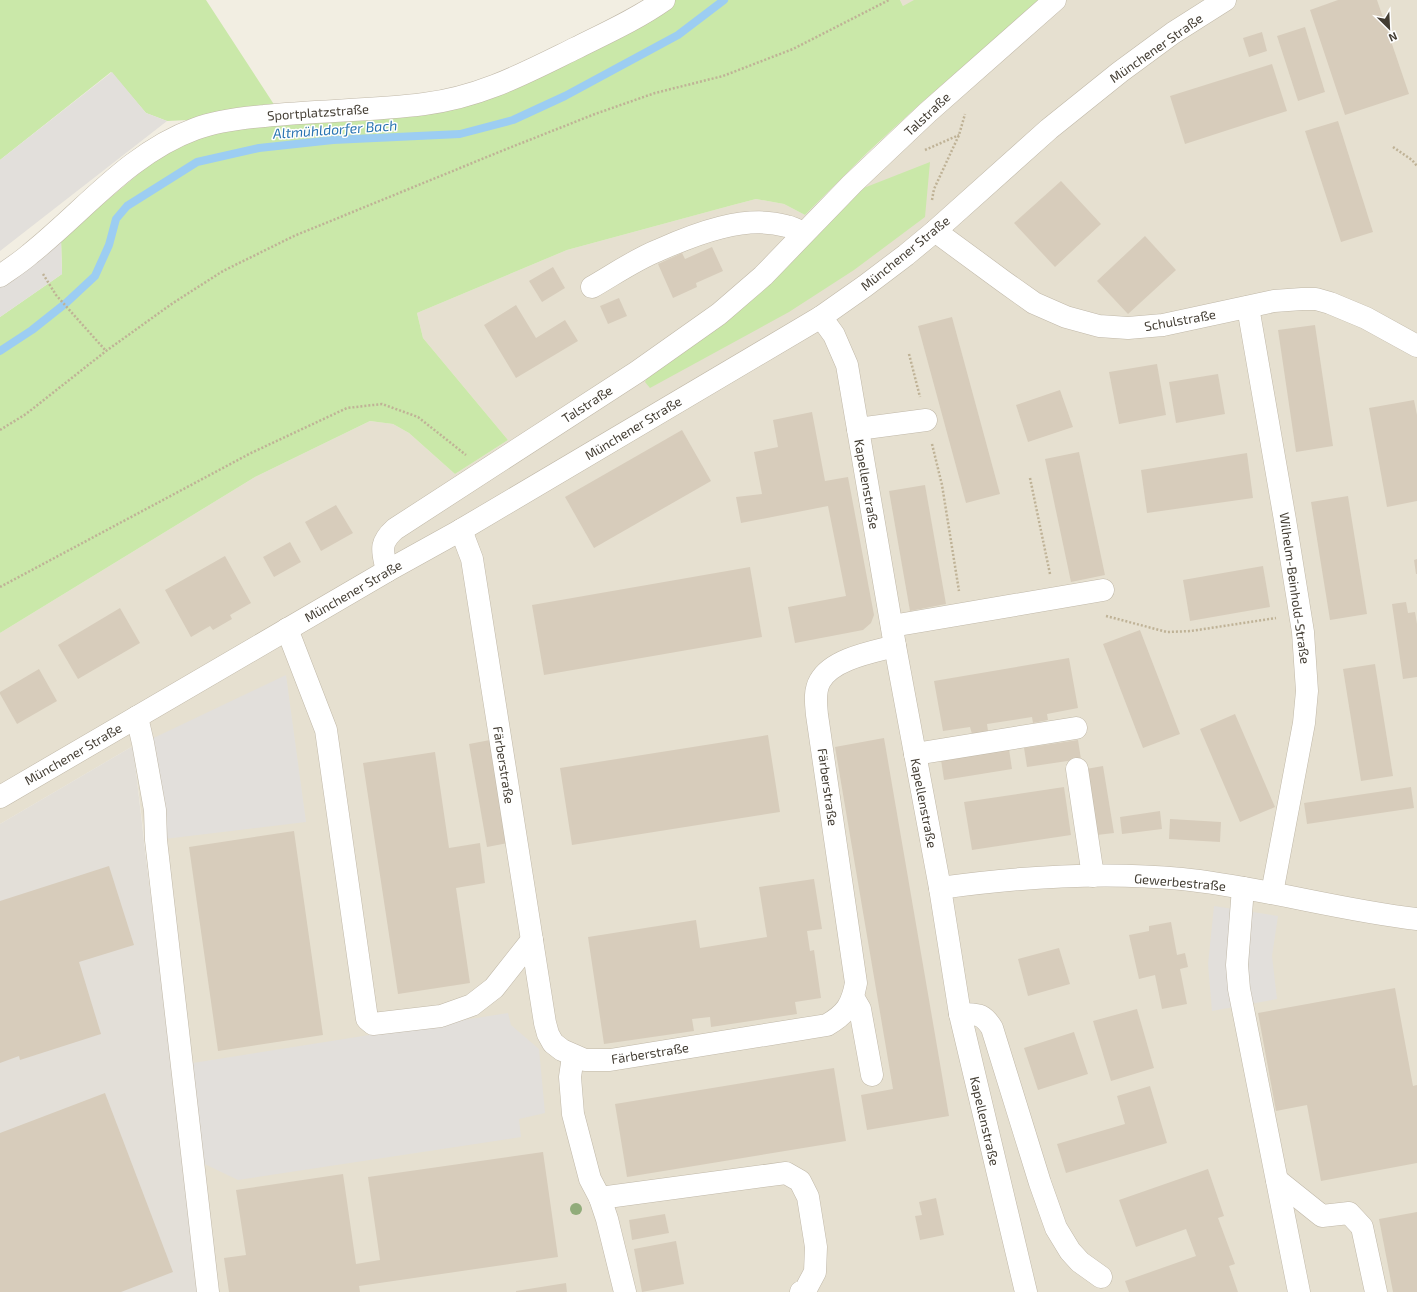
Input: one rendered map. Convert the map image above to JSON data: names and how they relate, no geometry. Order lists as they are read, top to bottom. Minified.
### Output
{"streets":{"street":["Münchener Straße","Sportplatzstraße","Talstraße","Schulstraße","Kapellenstraße","Wilhelm-Beinhold-Straße","Färberstraße","Gewerbestraße"]},"crossings":[["Münchener Straße","Talstraße"],["Münchener Straße","Schulstraße"],["Münchener Straße","Kapellenstraße"],["Münchener Straße","Färberstraße"],["Schulstraße","Wilhelm-Beinhold-Straße"],["Kapellenstraße","Färberstraße"],["Kapellenstraße","Gewerbestraße"],["Wilhelm-Beinhold-Straße","Gewerbestraße"]],"water":["Altmühldorfer Bach"],"north":"bottom right"}
